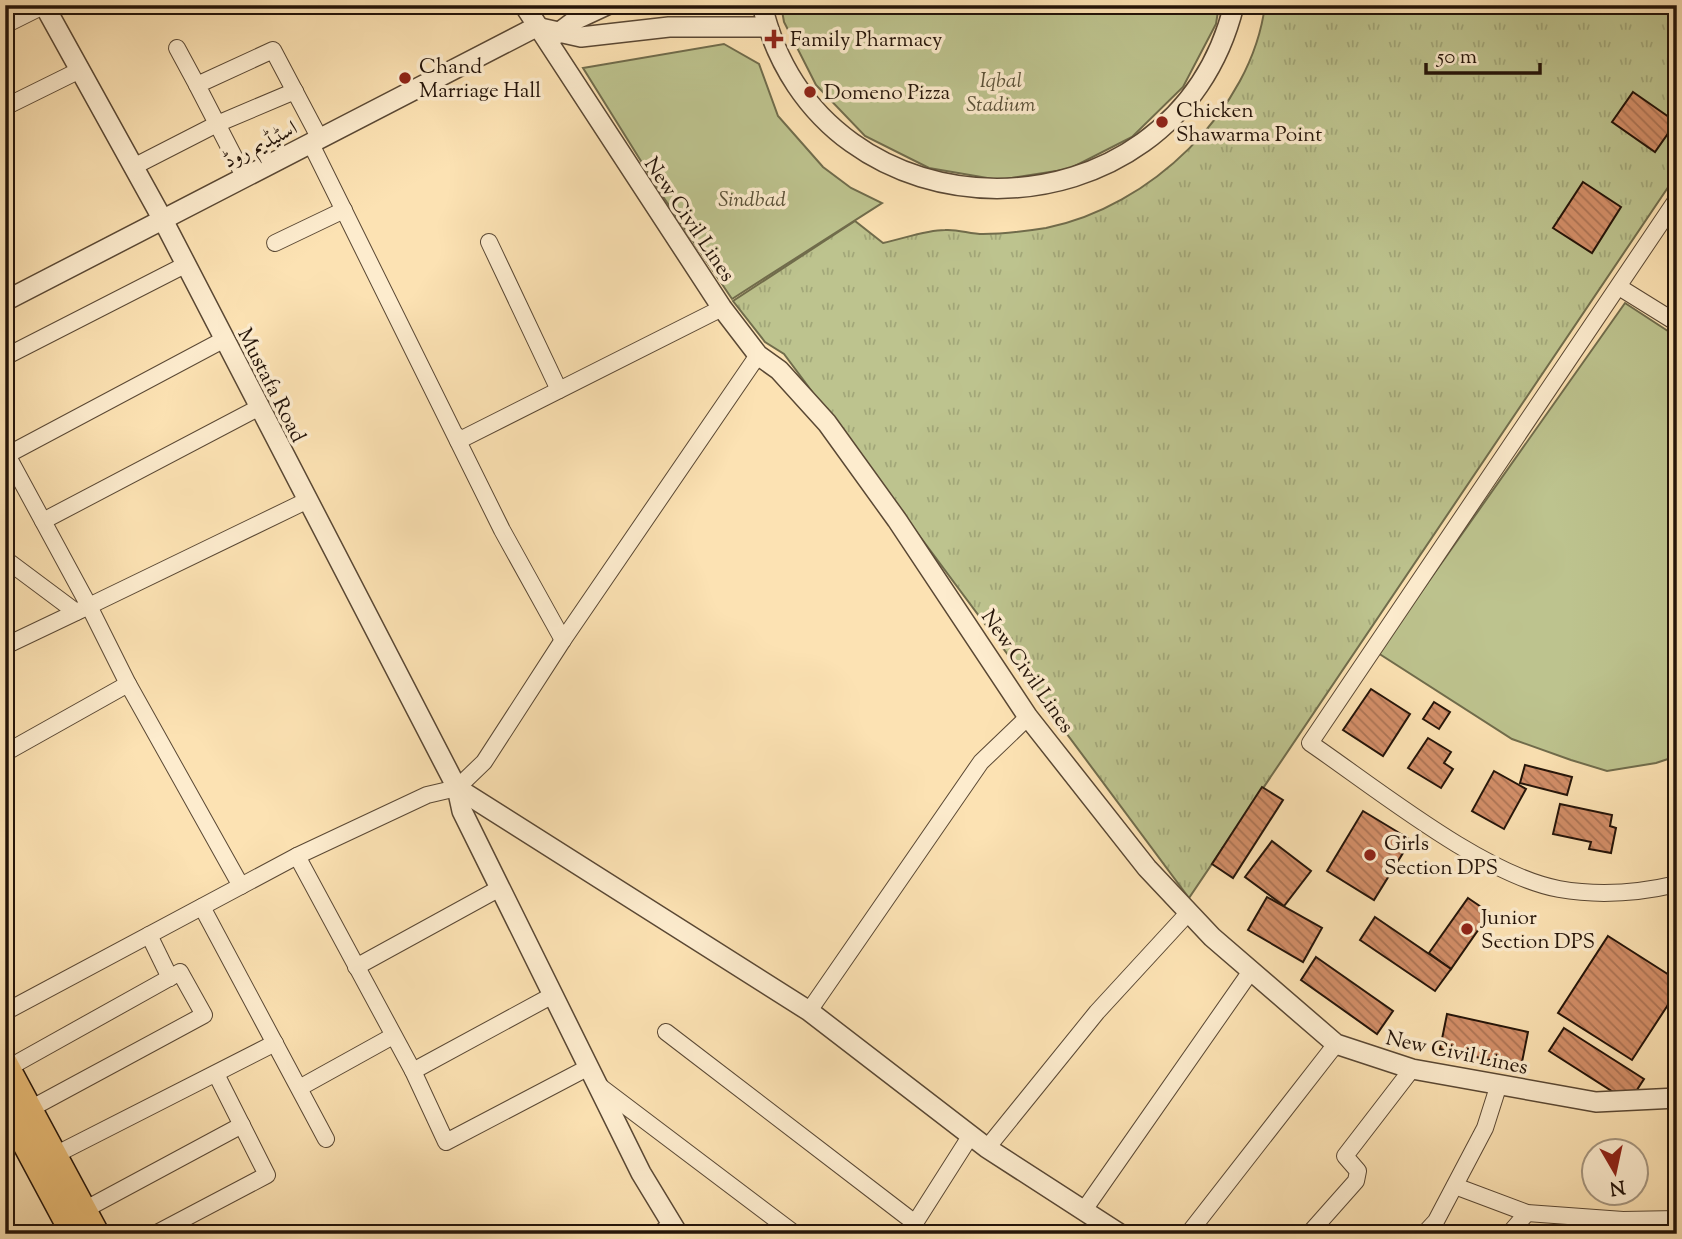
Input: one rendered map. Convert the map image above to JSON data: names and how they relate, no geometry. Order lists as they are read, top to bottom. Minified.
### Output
{"streets":{"street":["اسٹیڈیم روڈ","New Civil Lines","Mustafa Road"]},"crossings":[["اسٹیڈیم روڈ","New Civil Lines"],["اسٹیڈیم روڈ","Mustafa Road"]],"parks":["Iqbal Stadium","Sindbad"],"places":{"health":["Family Pharmacy"],"other":["Chand Marriage Hall","Domeno Pizza","Chicken Shawarma Point","Girls Section DPS","Junior Section DPS"]},"scale_bar":"50 m","north":"bottom"}
